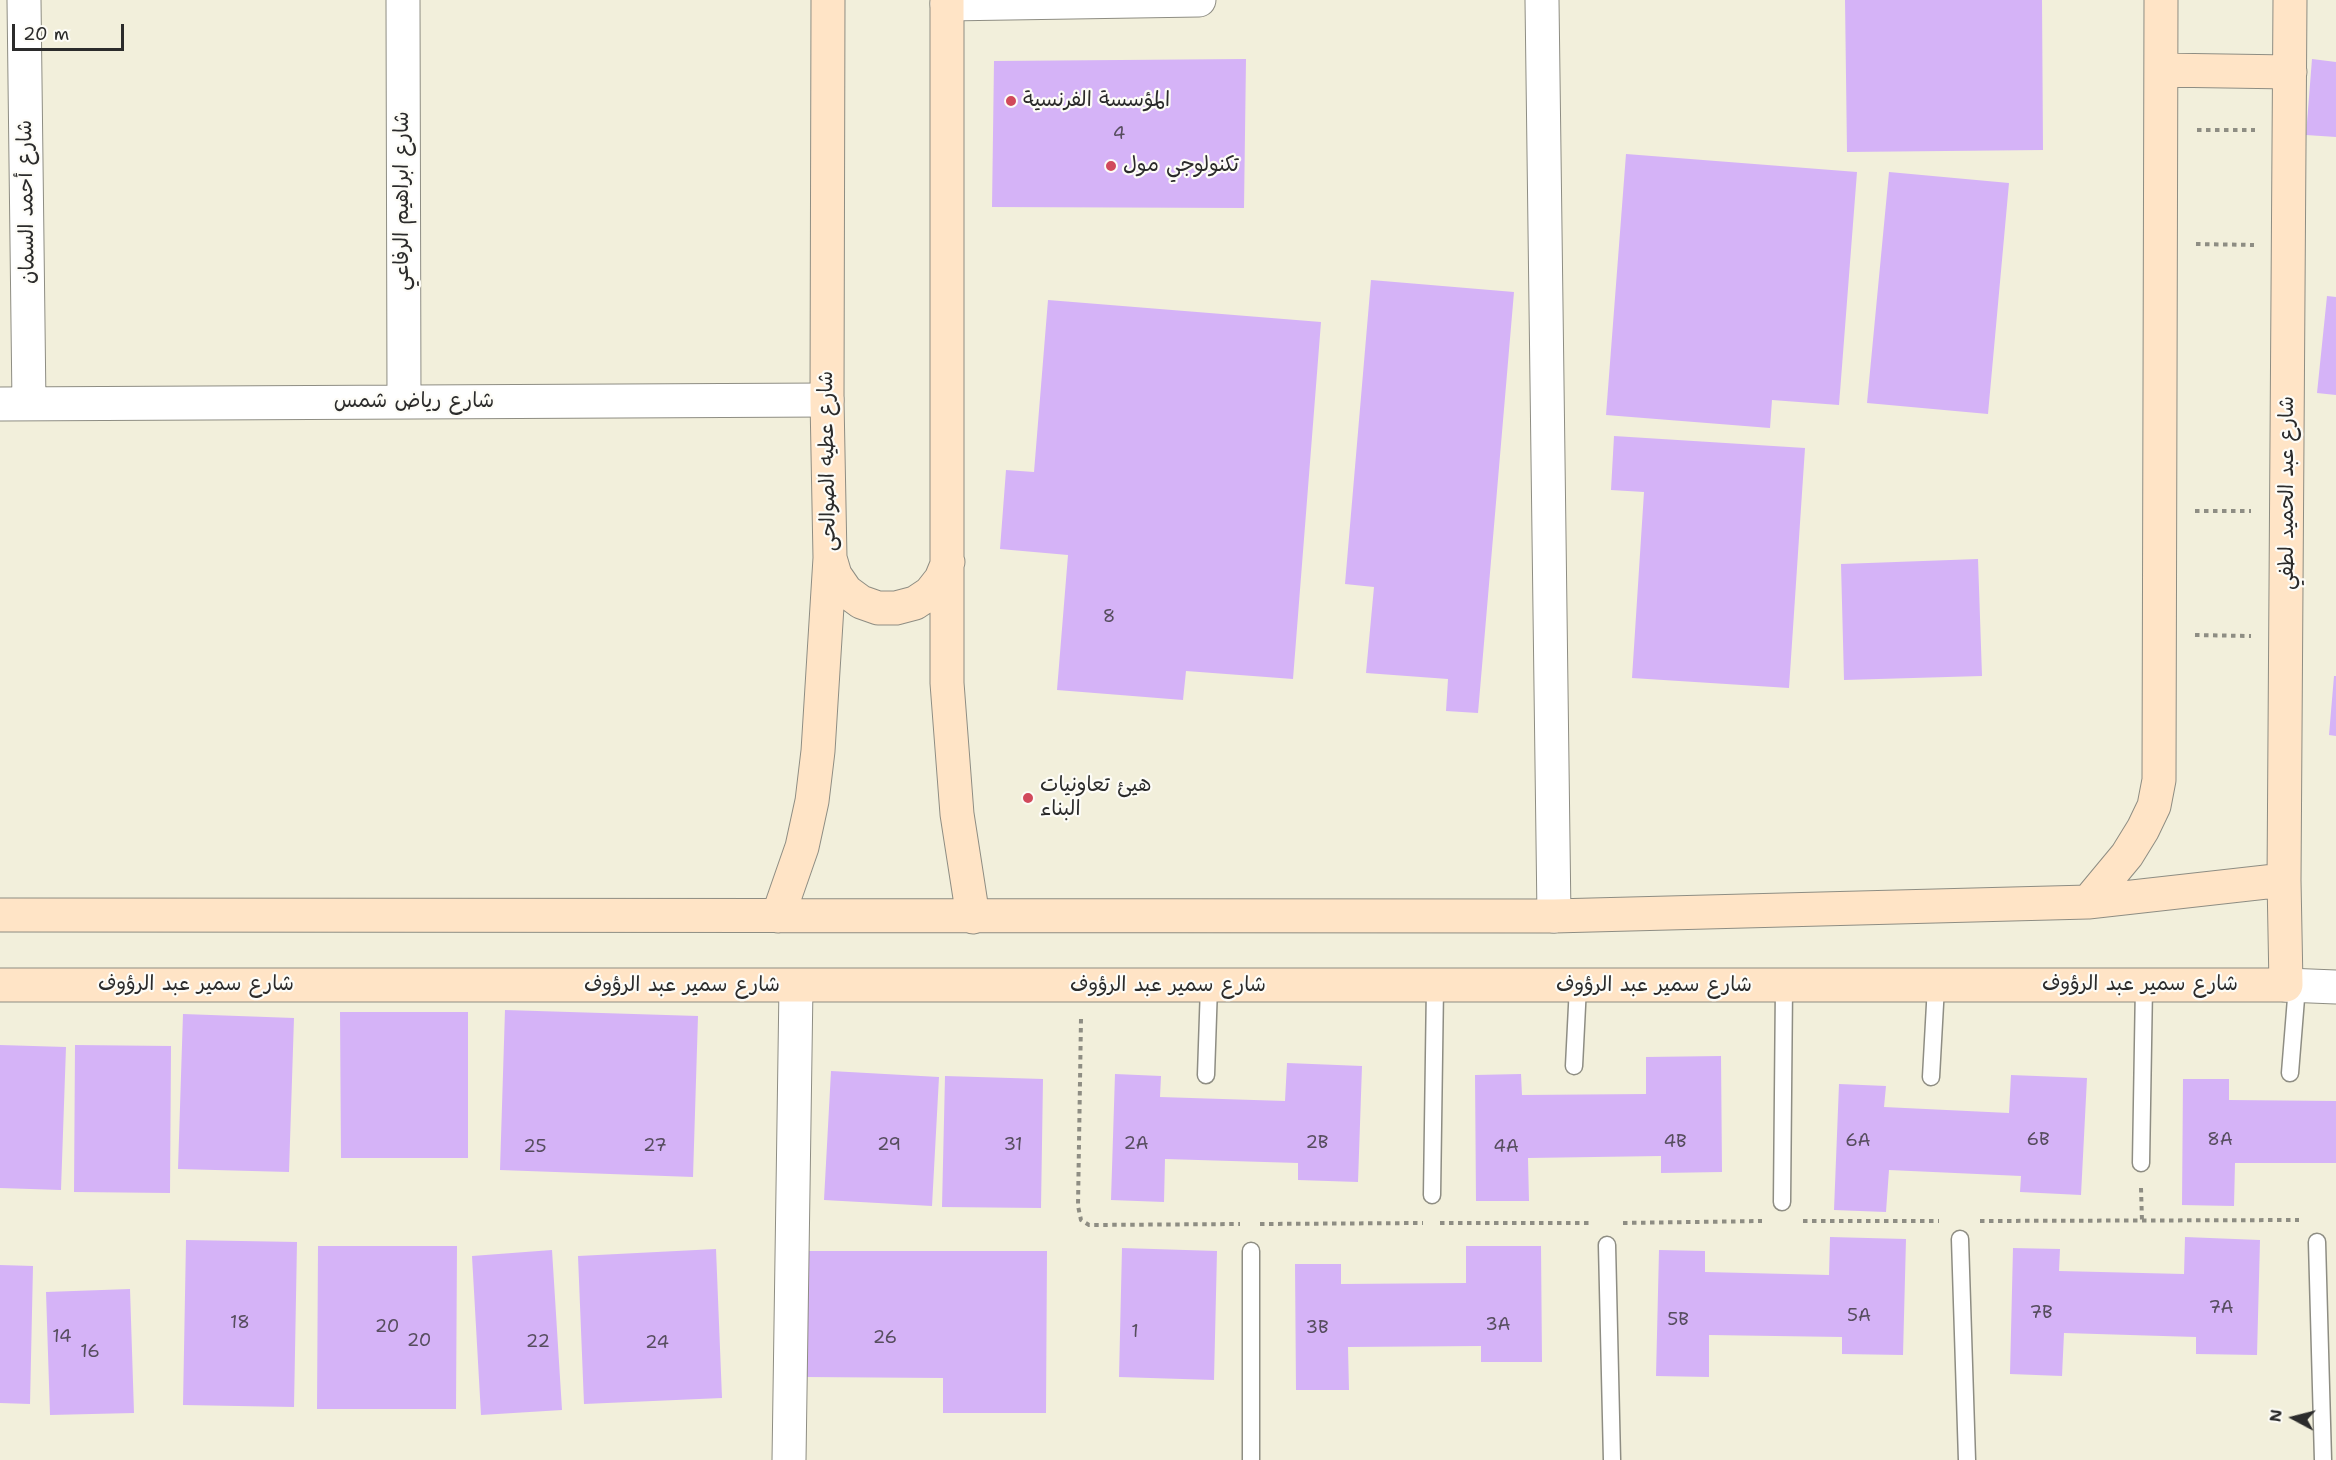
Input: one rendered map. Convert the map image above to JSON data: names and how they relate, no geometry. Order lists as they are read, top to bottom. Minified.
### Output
{"streets":{"street":["شارع ابراهيم الرفاعي","شارع أحمد السمان","شارع رياض شمس","شارع عطيه الصوالحى","شارع عبد الحميد لطفي","شارع سمير عبد الرؤوف"]},"crossings":[["شارع ابراهيم الرفاعي","شارع رياض شمس"],["شارع أحمد السمان","شارع رياض شمس"],["شارع رياض شمس","شارع عطيه الصوالحى"],["شارع عبد الحميد لطفي","شارع سمير عبد الرؤوف"]],"places":["المؤسسة الفرنسية","تكنولوجي مول","هيئ تعاونيات البناء"],"house_numbers":["4","8","6B","8A","6A","4B","2B","2A","29","31","27","25","4A","7A","7B","5A","5B","18","3A","20","3B","1","14","26","20","22","24","16"],"scale_bar":"20 m","north":"left"}
